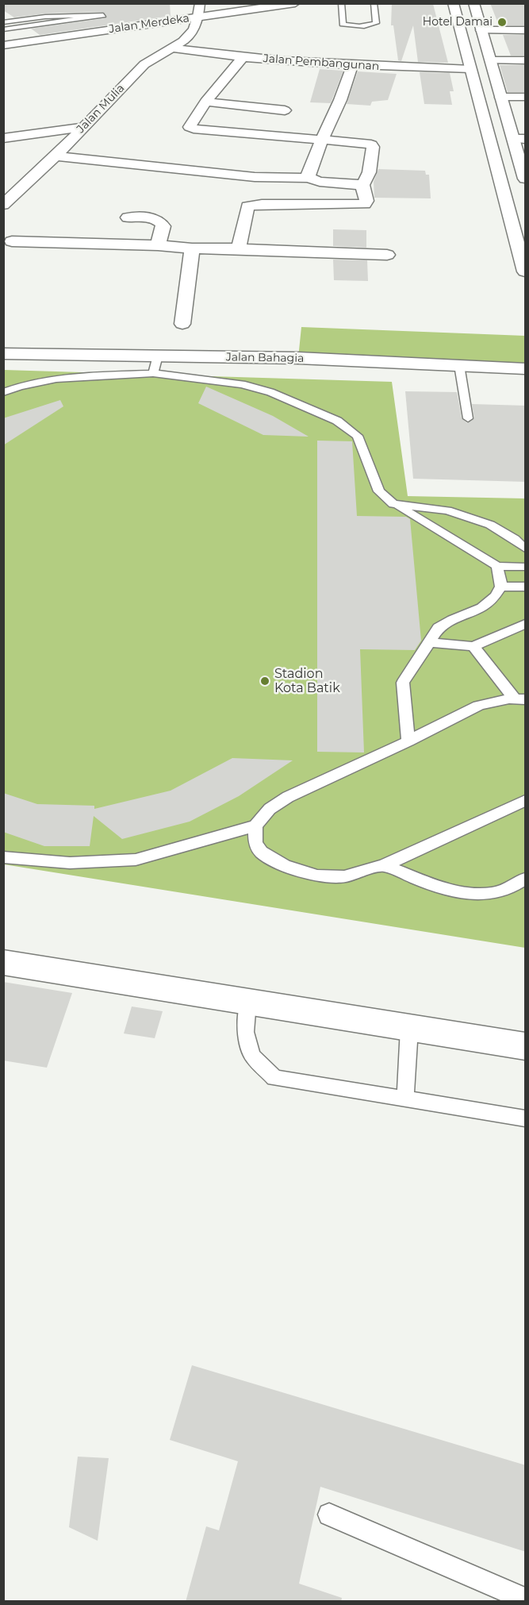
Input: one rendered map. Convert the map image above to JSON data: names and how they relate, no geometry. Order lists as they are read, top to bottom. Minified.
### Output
{"streets":{"main road":["Jalan Merdeka","Jalan Pembangunan","Jalan Mulia","Jalan Bahagia"]},"crossings":[["Jalan Merdeka","Jalan Mulia"],["Jalan Pembangunan","Jalan Mulia"]],"places":["Hotel Damai","Stadion Kota Batik"]}
